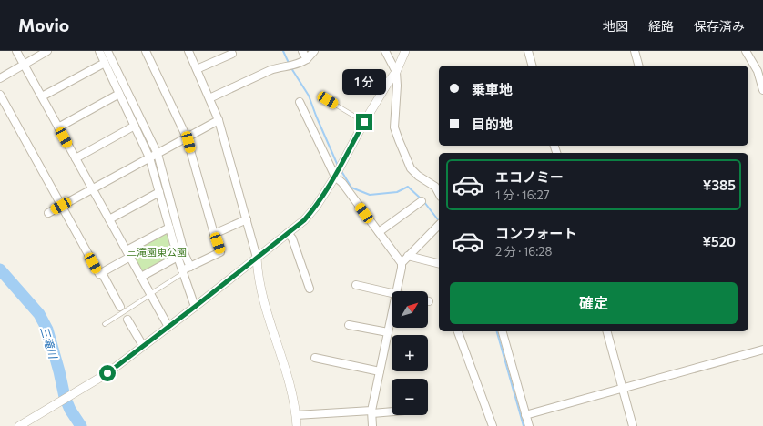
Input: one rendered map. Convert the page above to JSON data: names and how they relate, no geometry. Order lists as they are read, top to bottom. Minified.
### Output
{"water":["三滝川"],"parks":["三滝園東公園"],"north":"top right","page":{"header":"Movio","nav":["地図","経路","保存済み"],"banner":["乗車地","目的地"],"bubble":"1 分","list":[{"name":"エコノミー","note":"1 分 · 16:27","value":"¥385"},{"name":"コンフォート","note":"2 分 · 16:28","value":"¥520"}],"buttons":"確定","map_buttons":["+","−"]}}
